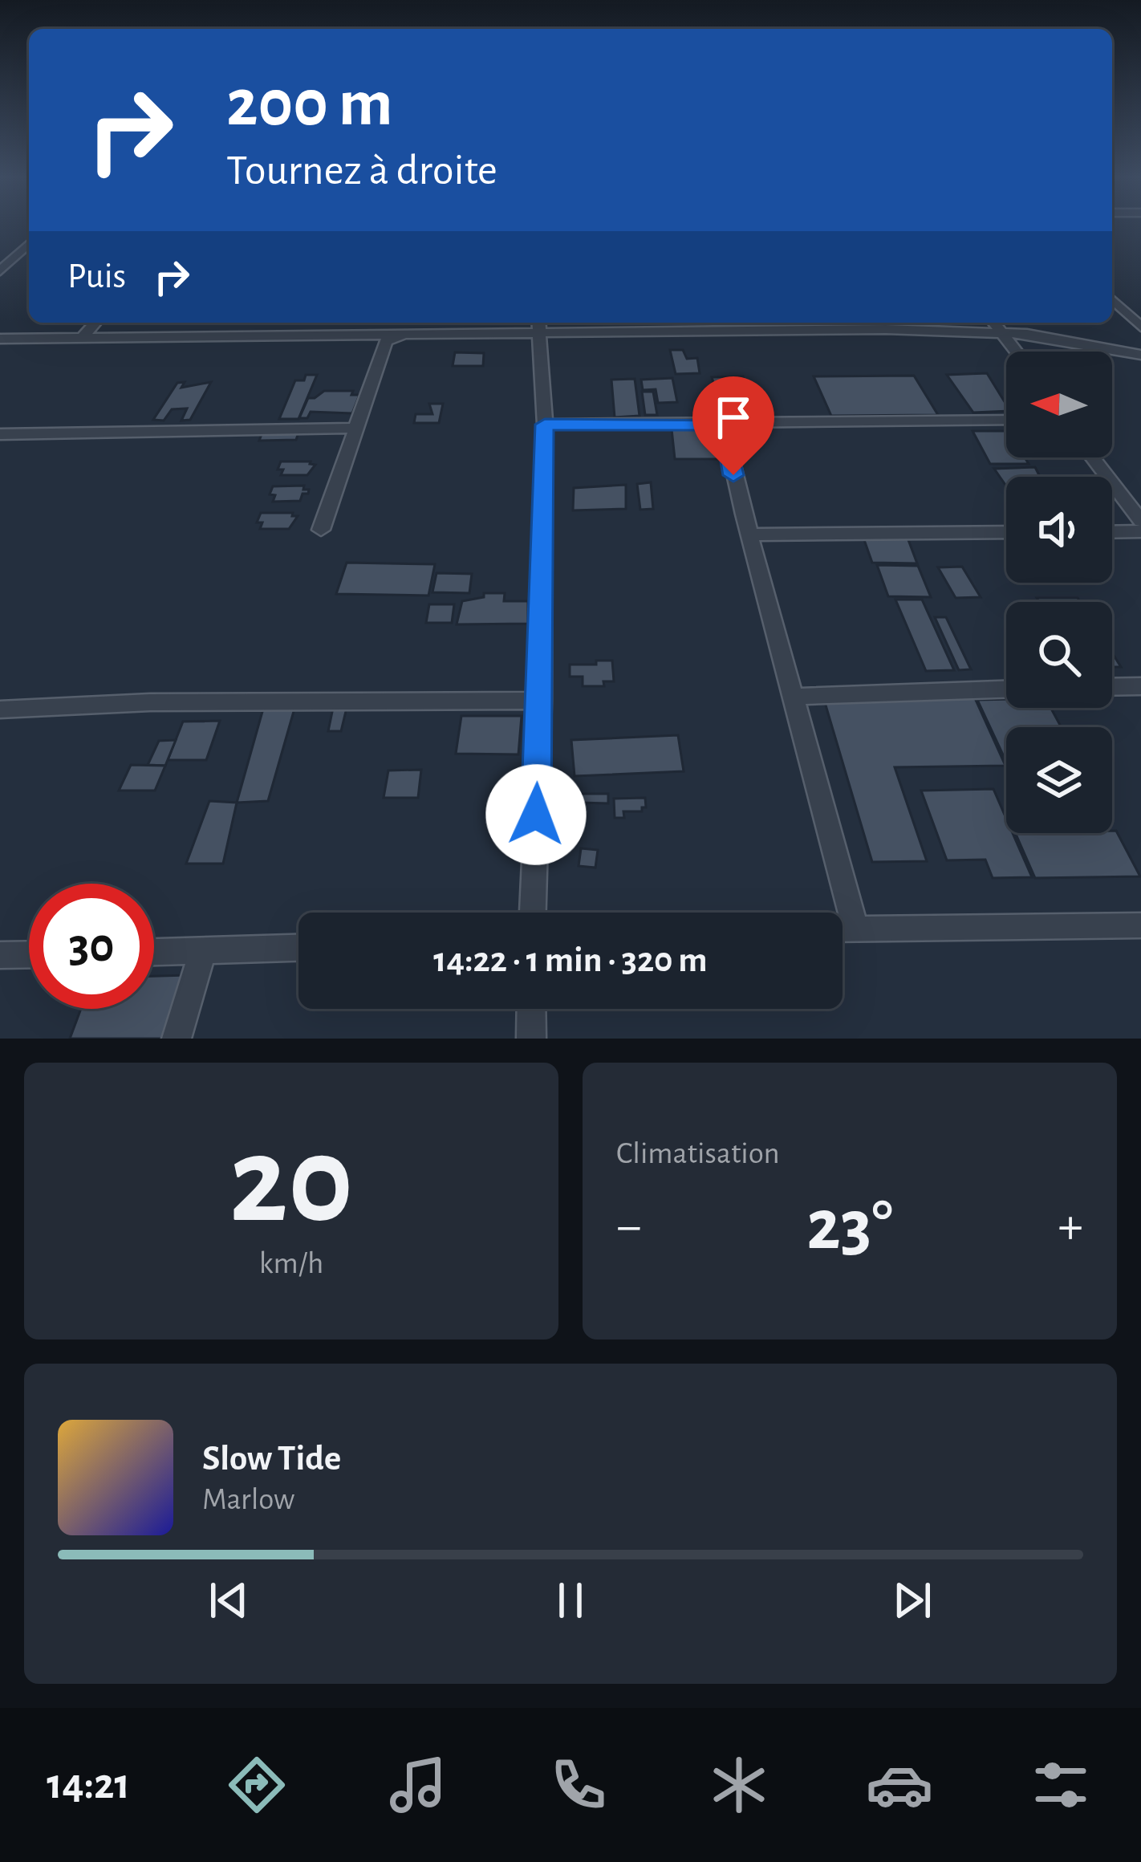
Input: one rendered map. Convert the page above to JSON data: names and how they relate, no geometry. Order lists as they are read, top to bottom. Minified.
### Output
{"north":"left","page":{"turn":["200 m","Tournez à droite"],"then":"Puis","limit":"30","trip":"14:22 · 1 min · 320 m","tile":[["20","km/h"],"Climatisation"],"heat":["−","23°","+"],"song":["Slow Tide","Marlow"],"tabs":"14:21"}}
